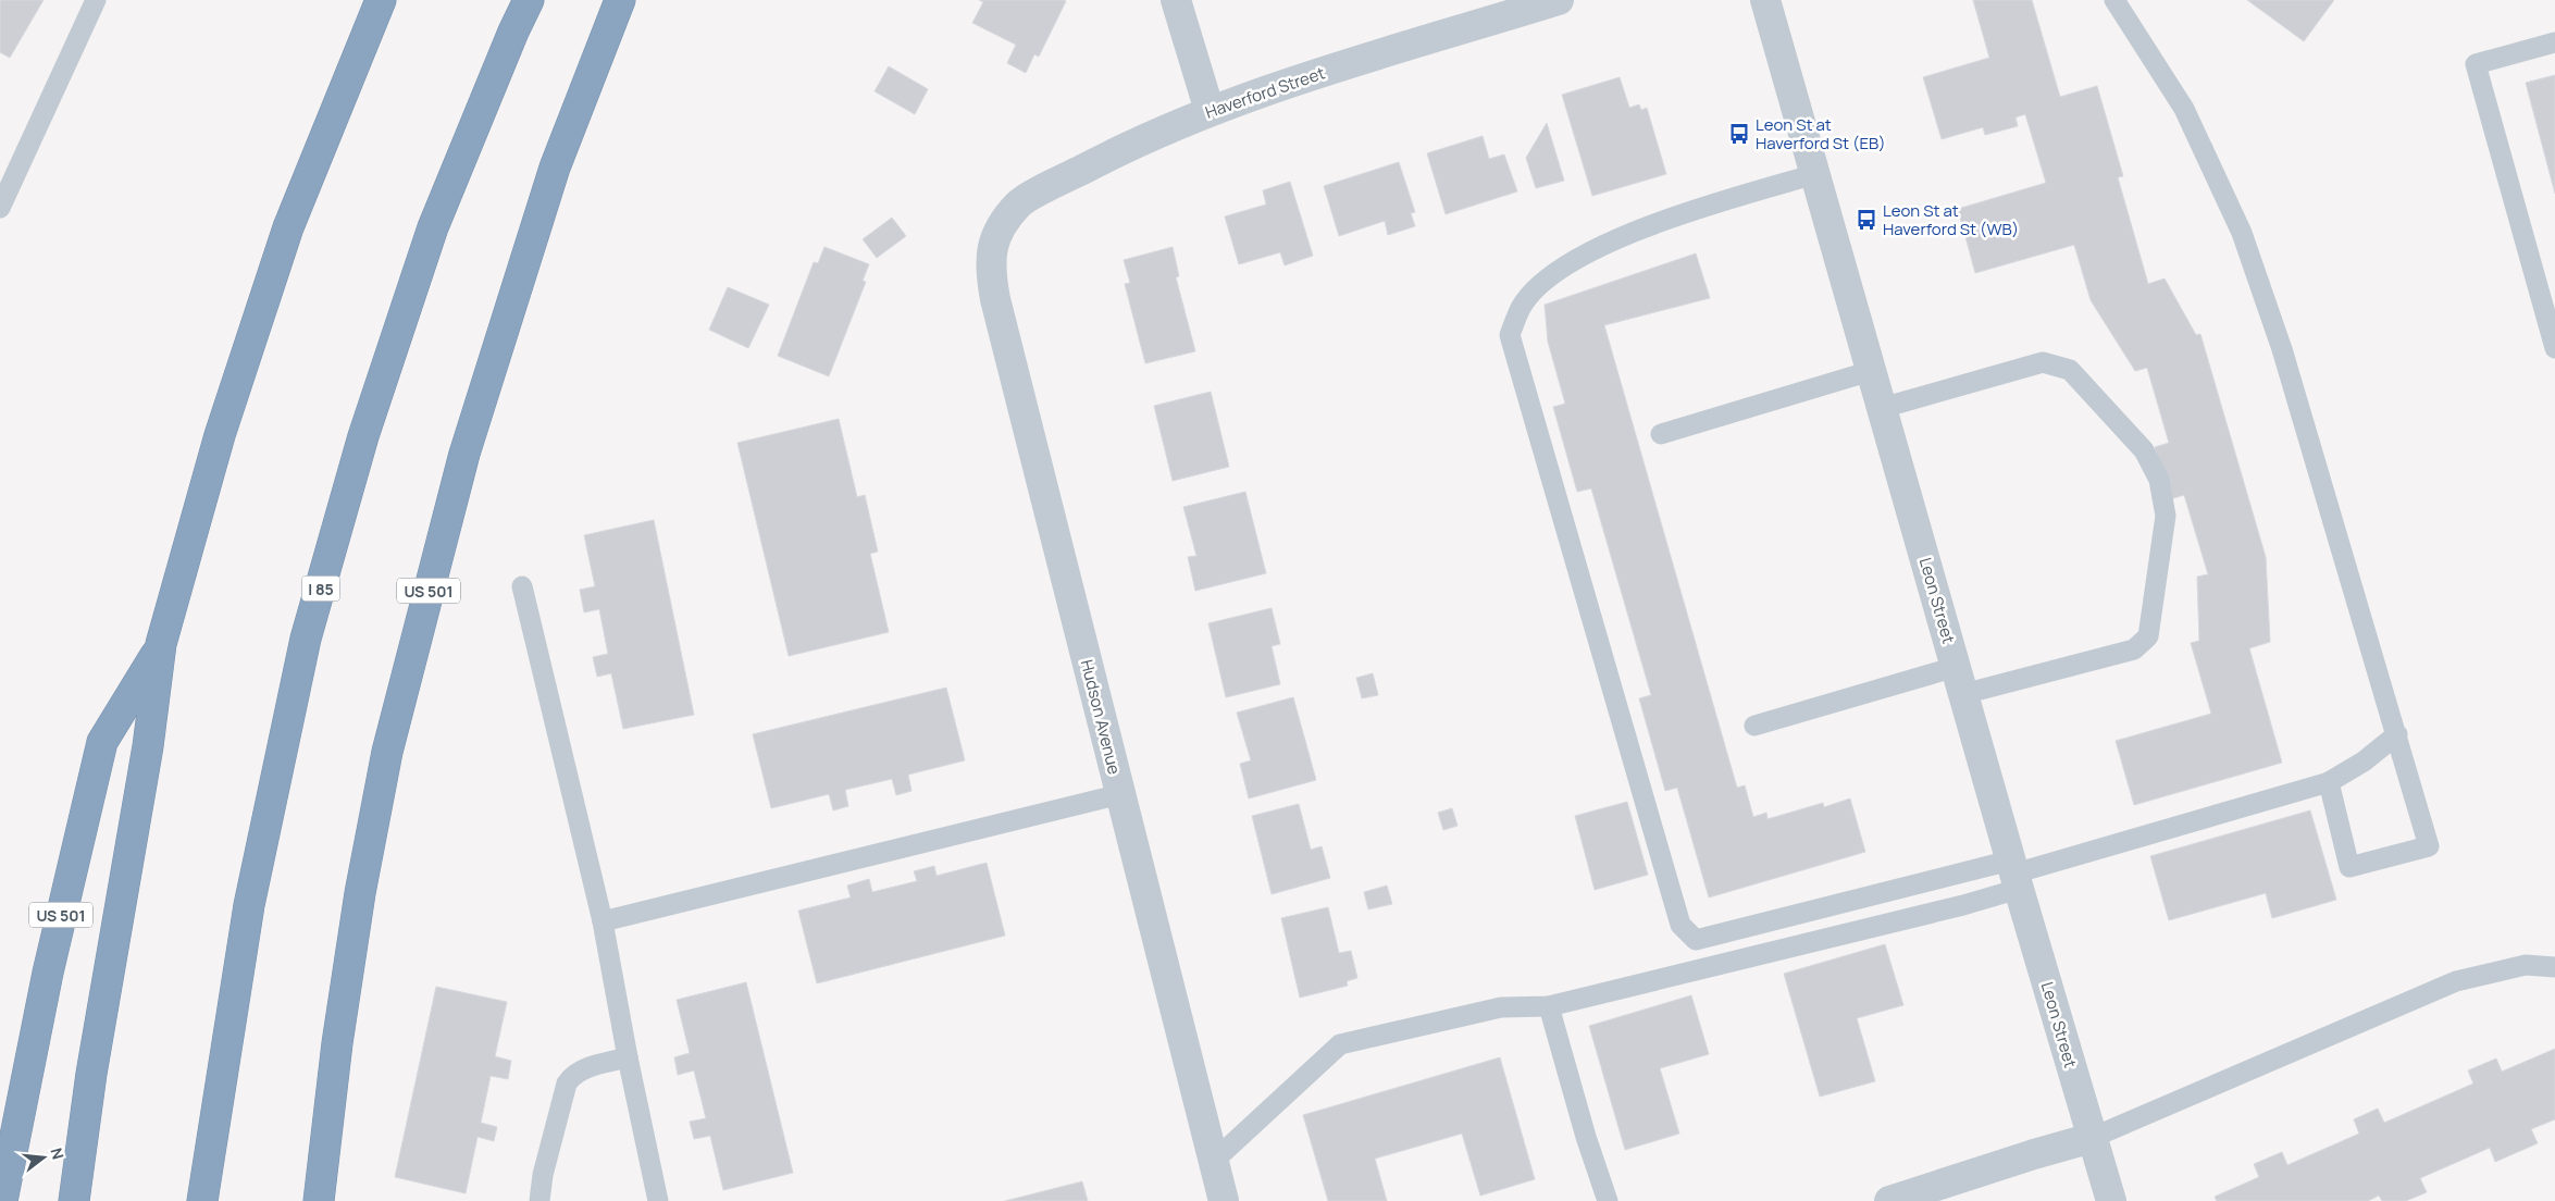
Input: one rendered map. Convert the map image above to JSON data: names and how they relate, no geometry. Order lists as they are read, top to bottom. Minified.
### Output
{"streets":{"highway":["I 85","US 501"],"street":["Haverford Street","Leon Street","Hudson Avenue"]},"crossings":[["Haverford Street","Hudson Avenue"]],"places":{"bus stop":["Leon St at Haverford St (EB)","Leon St at Haverford St (WB)"]},"north":"right"}
